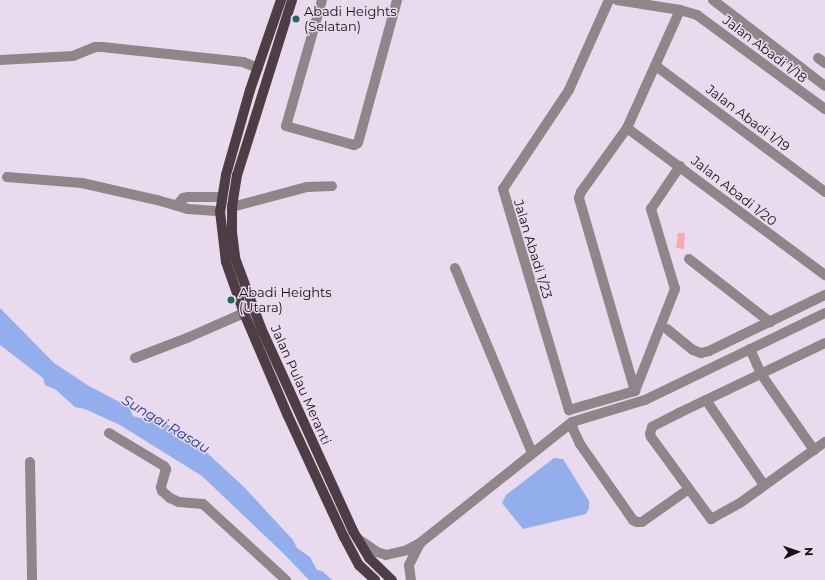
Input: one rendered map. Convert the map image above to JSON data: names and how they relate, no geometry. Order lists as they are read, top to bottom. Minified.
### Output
{"streets":{"main road":["Jalan Pulau Meranti"],"street":["Jalan Abadi 1/18","Jalan Abadi 1/19","Jalan Abadi 1/20","Jalan Abadi 1/23"]},"water":["Sungai Rasau"],"places":["Abadi Heights (Selatan)","Abadi Heights (Utara)"],"north":"right"}
